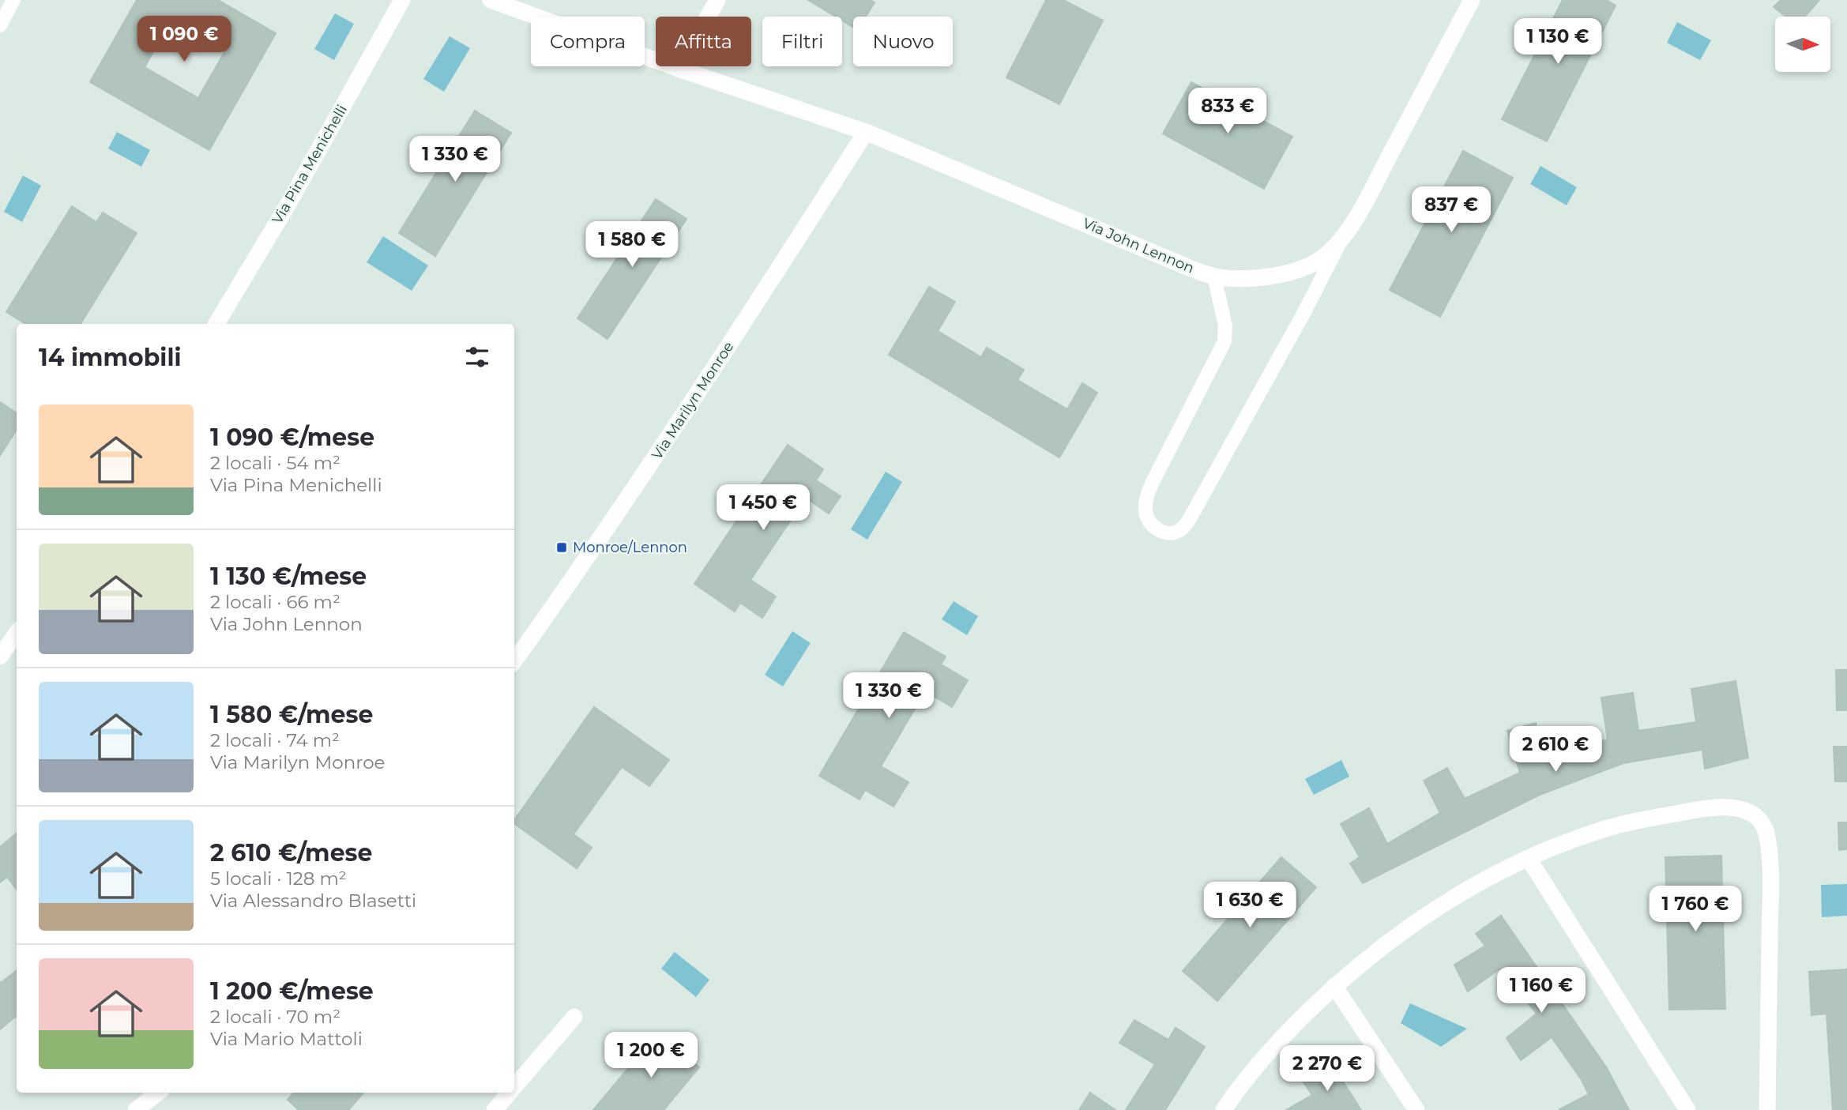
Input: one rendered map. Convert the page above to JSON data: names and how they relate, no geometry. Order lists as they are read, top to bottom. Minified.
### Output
{"streets":{"street":["Via Pina Menichelli","Via John Lennon","Via Marilyn Monroe"]},"crossings":[["Via John Lennon","Via Marilyn Monroe"]],"places":{"transit":["Monroe/Lennon"]},"north":"right","page":{"price":["1 090 €","1 130 €","833 €","1 330 €","837 €","1 580 €","1 450 €","1 330 €","2 610 €","1 630 €","1 760 €","1 160 €","1 200 €","2 270 €"],"chip":["Compra","Affitta","Filtri","Nuovo"],"heading":"14 immobili","list":[{"name":"1 090 €/mese","note":"2 locali · 54 m² · Via Pina Menichelli"},{"name":"1 130 €/mese","note":"2 locali · 66 m² · Via John Lennon"},{"name":"1 580 €/mese","note":"2 locali · 74 m² · Via Marilyn Monroe"},{"name":"2 610 €/mese","note":"5 locali · 128 m² · Via Alessandro Blasetti"},{"name":"1 200 €/mese","note":"2 locali · 70 m² · Via Mario Mattoli"}]}}
